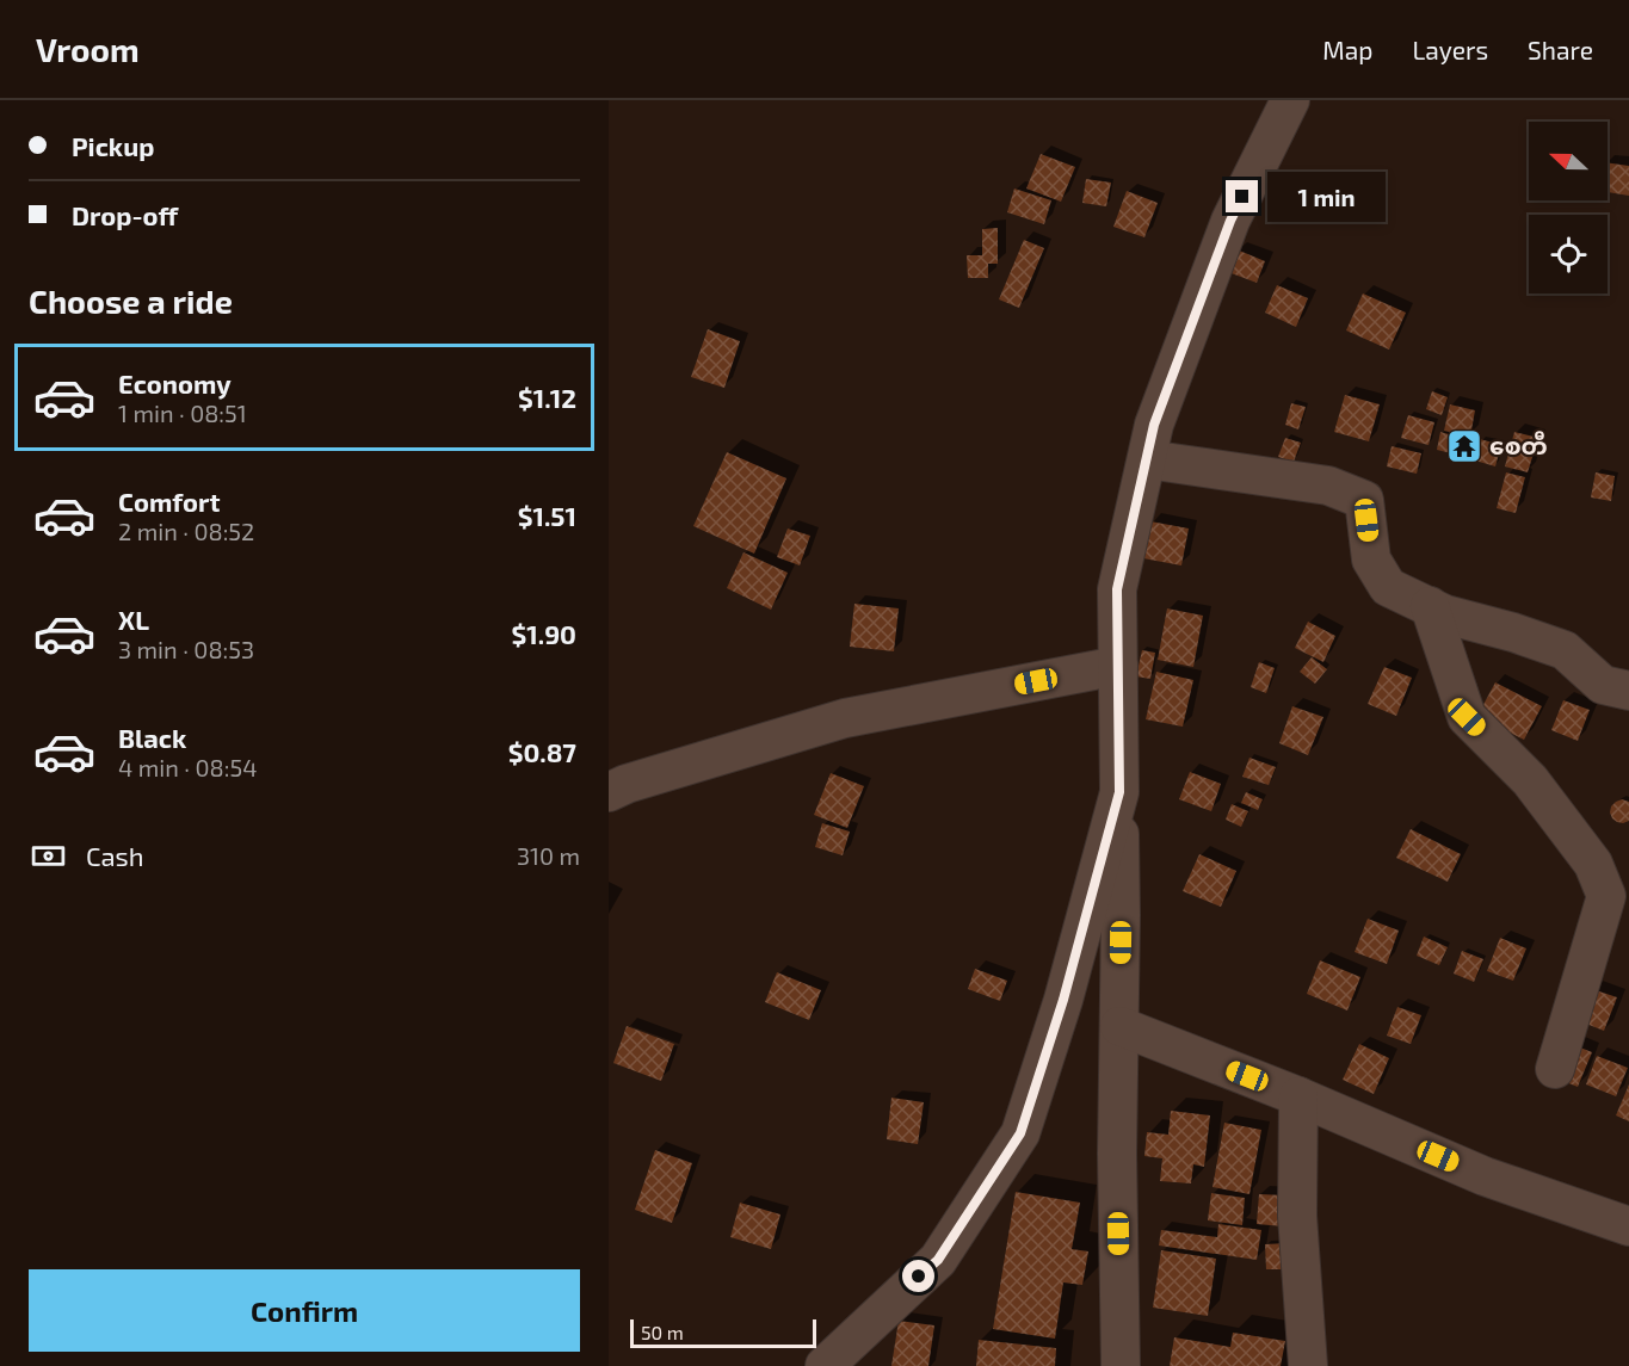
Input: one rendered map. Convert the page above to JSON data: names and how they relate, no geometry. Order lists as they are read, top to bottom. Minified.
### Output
{"places":{"temple":["စေတီ"]},"scale_bar":"50 m","north":"left","page":{"header":"Vroom","nav":["Map","Layers","Share"],"banner":["Pickup","Drop-off"],"bubble":"1 min","heading":"Choose a ride","list":[{"name":"Economy","note":"1 min · 08:51","value":"$1.12"},{"name":"Comfort","note":"2 min · 08:52","value":"$1.51"},{"name":"XL","note":"3 min · 08:53","value":"$1.90"},{"name":"Black","note":"4 min · 08:54","value":"$0.87"}],"pay":["Cash","310 m"],"buttons":"Confirm","scale":"50 m"}}
